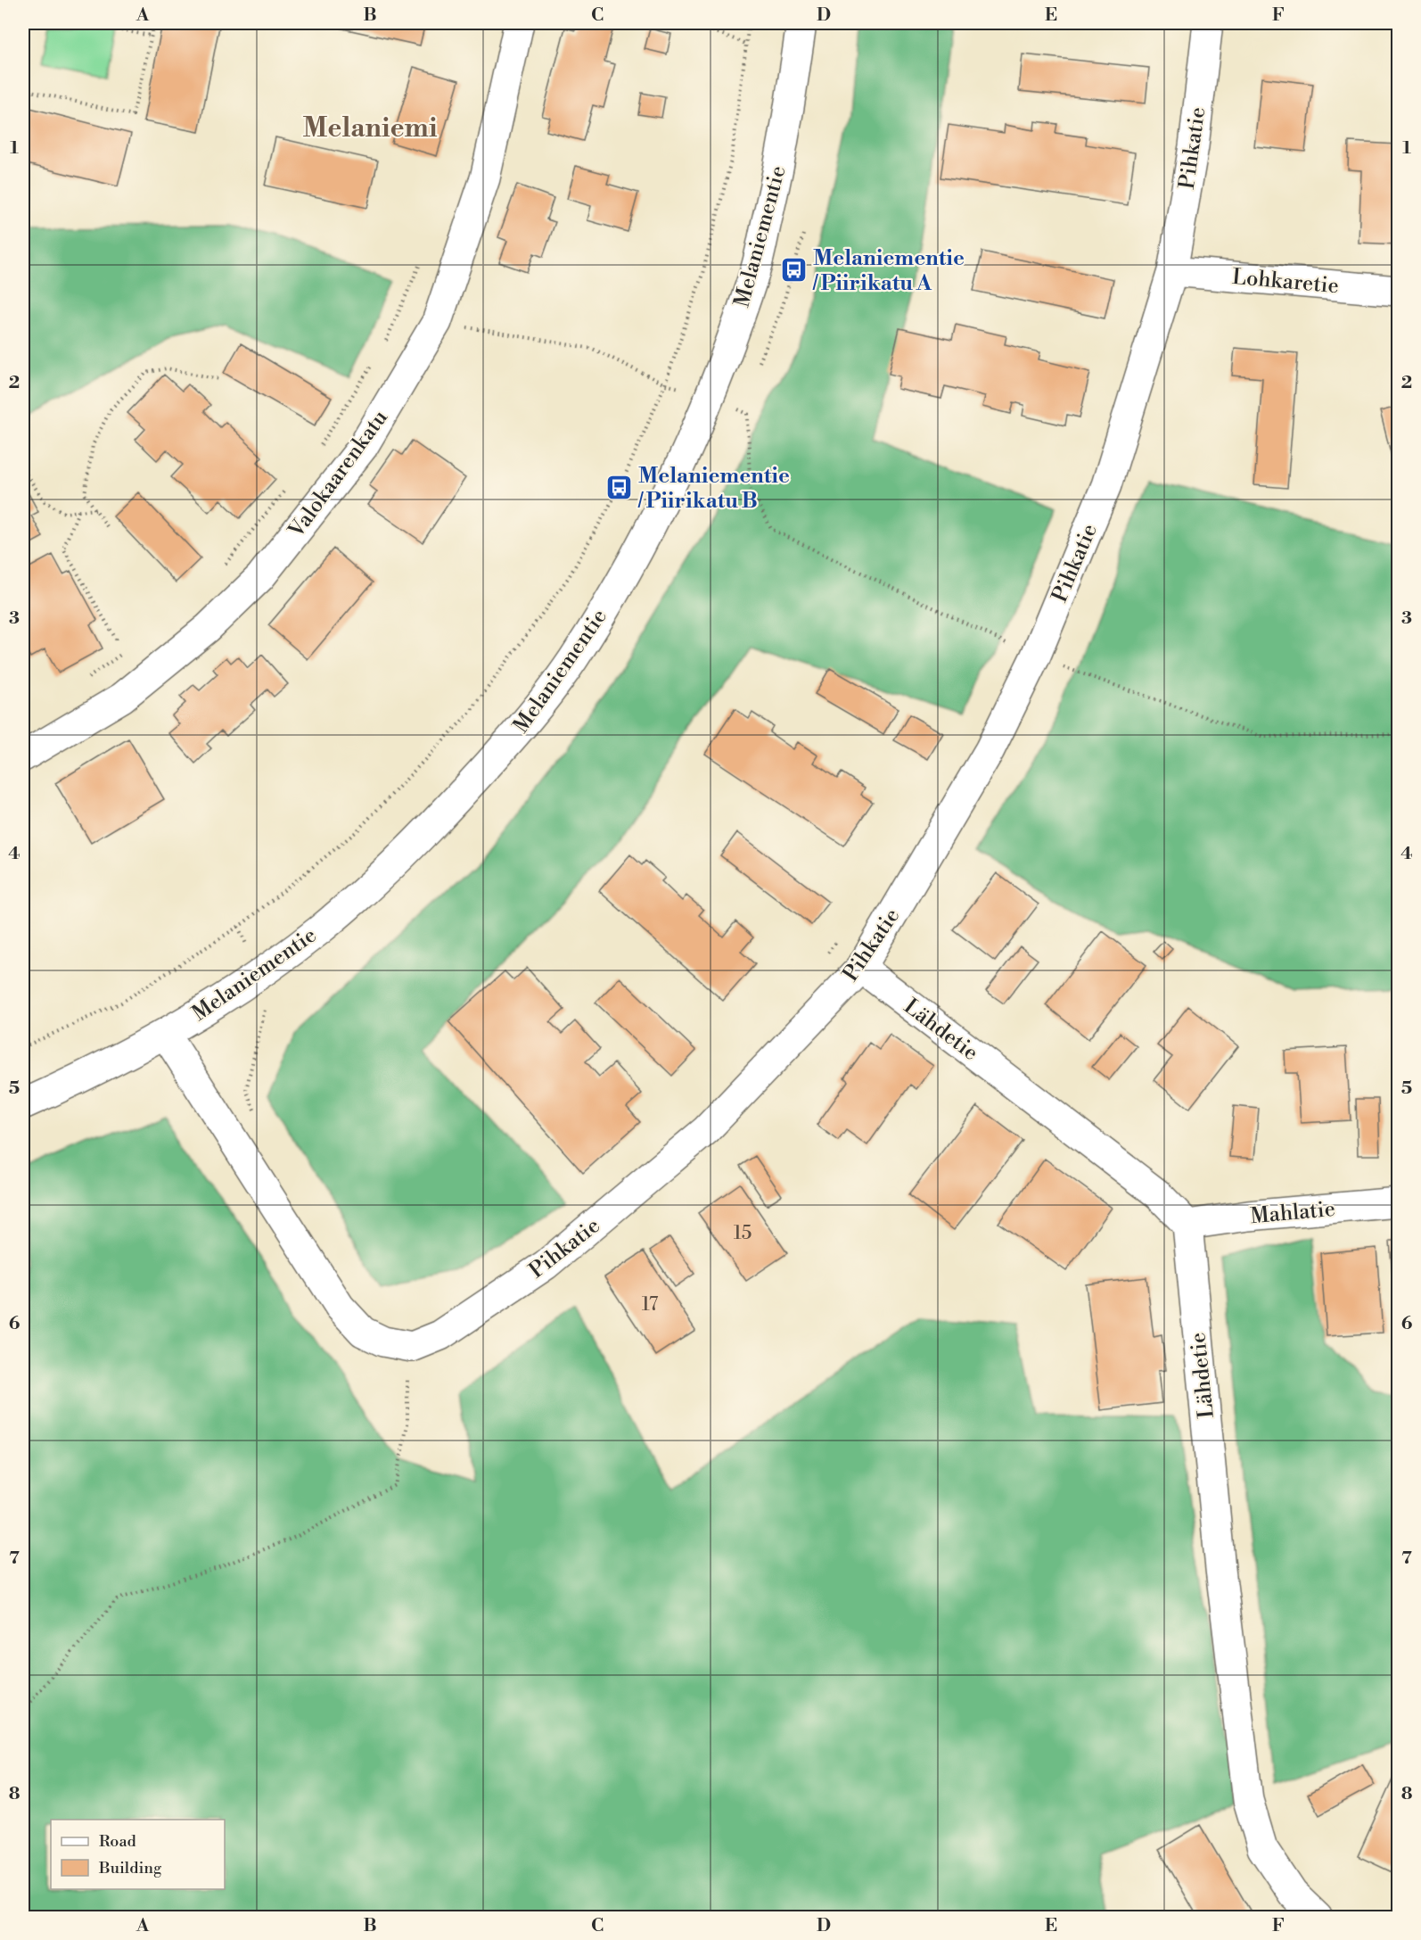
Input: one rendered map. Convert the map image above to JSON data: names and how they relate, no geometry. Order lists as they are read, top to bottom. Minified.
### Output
{"streets":{"street":["Pihkatie","Melaniementie","Lohkaretie","Valokaarenkatu","Lähdetie","Mahlatie"]},"crossings":[["Pihkatie","Melaniementie"],["Pihkatie","Lohkaretie"],["Pihkatie","Lähdetie"],["Lähdetie","Mahlatie"]],"districts":["Melaniemi"],"places":{"bus stop":["Melaniementie / Piirikatu A","Melaniementie / Piirikatu B"]},"house_numbers":["15","17"],"legend":["Road","Building"],"grid":{"columns":["A","B","C","D","E","F"],"rows":["1","2","3","4","5","6","7","8"]}}
